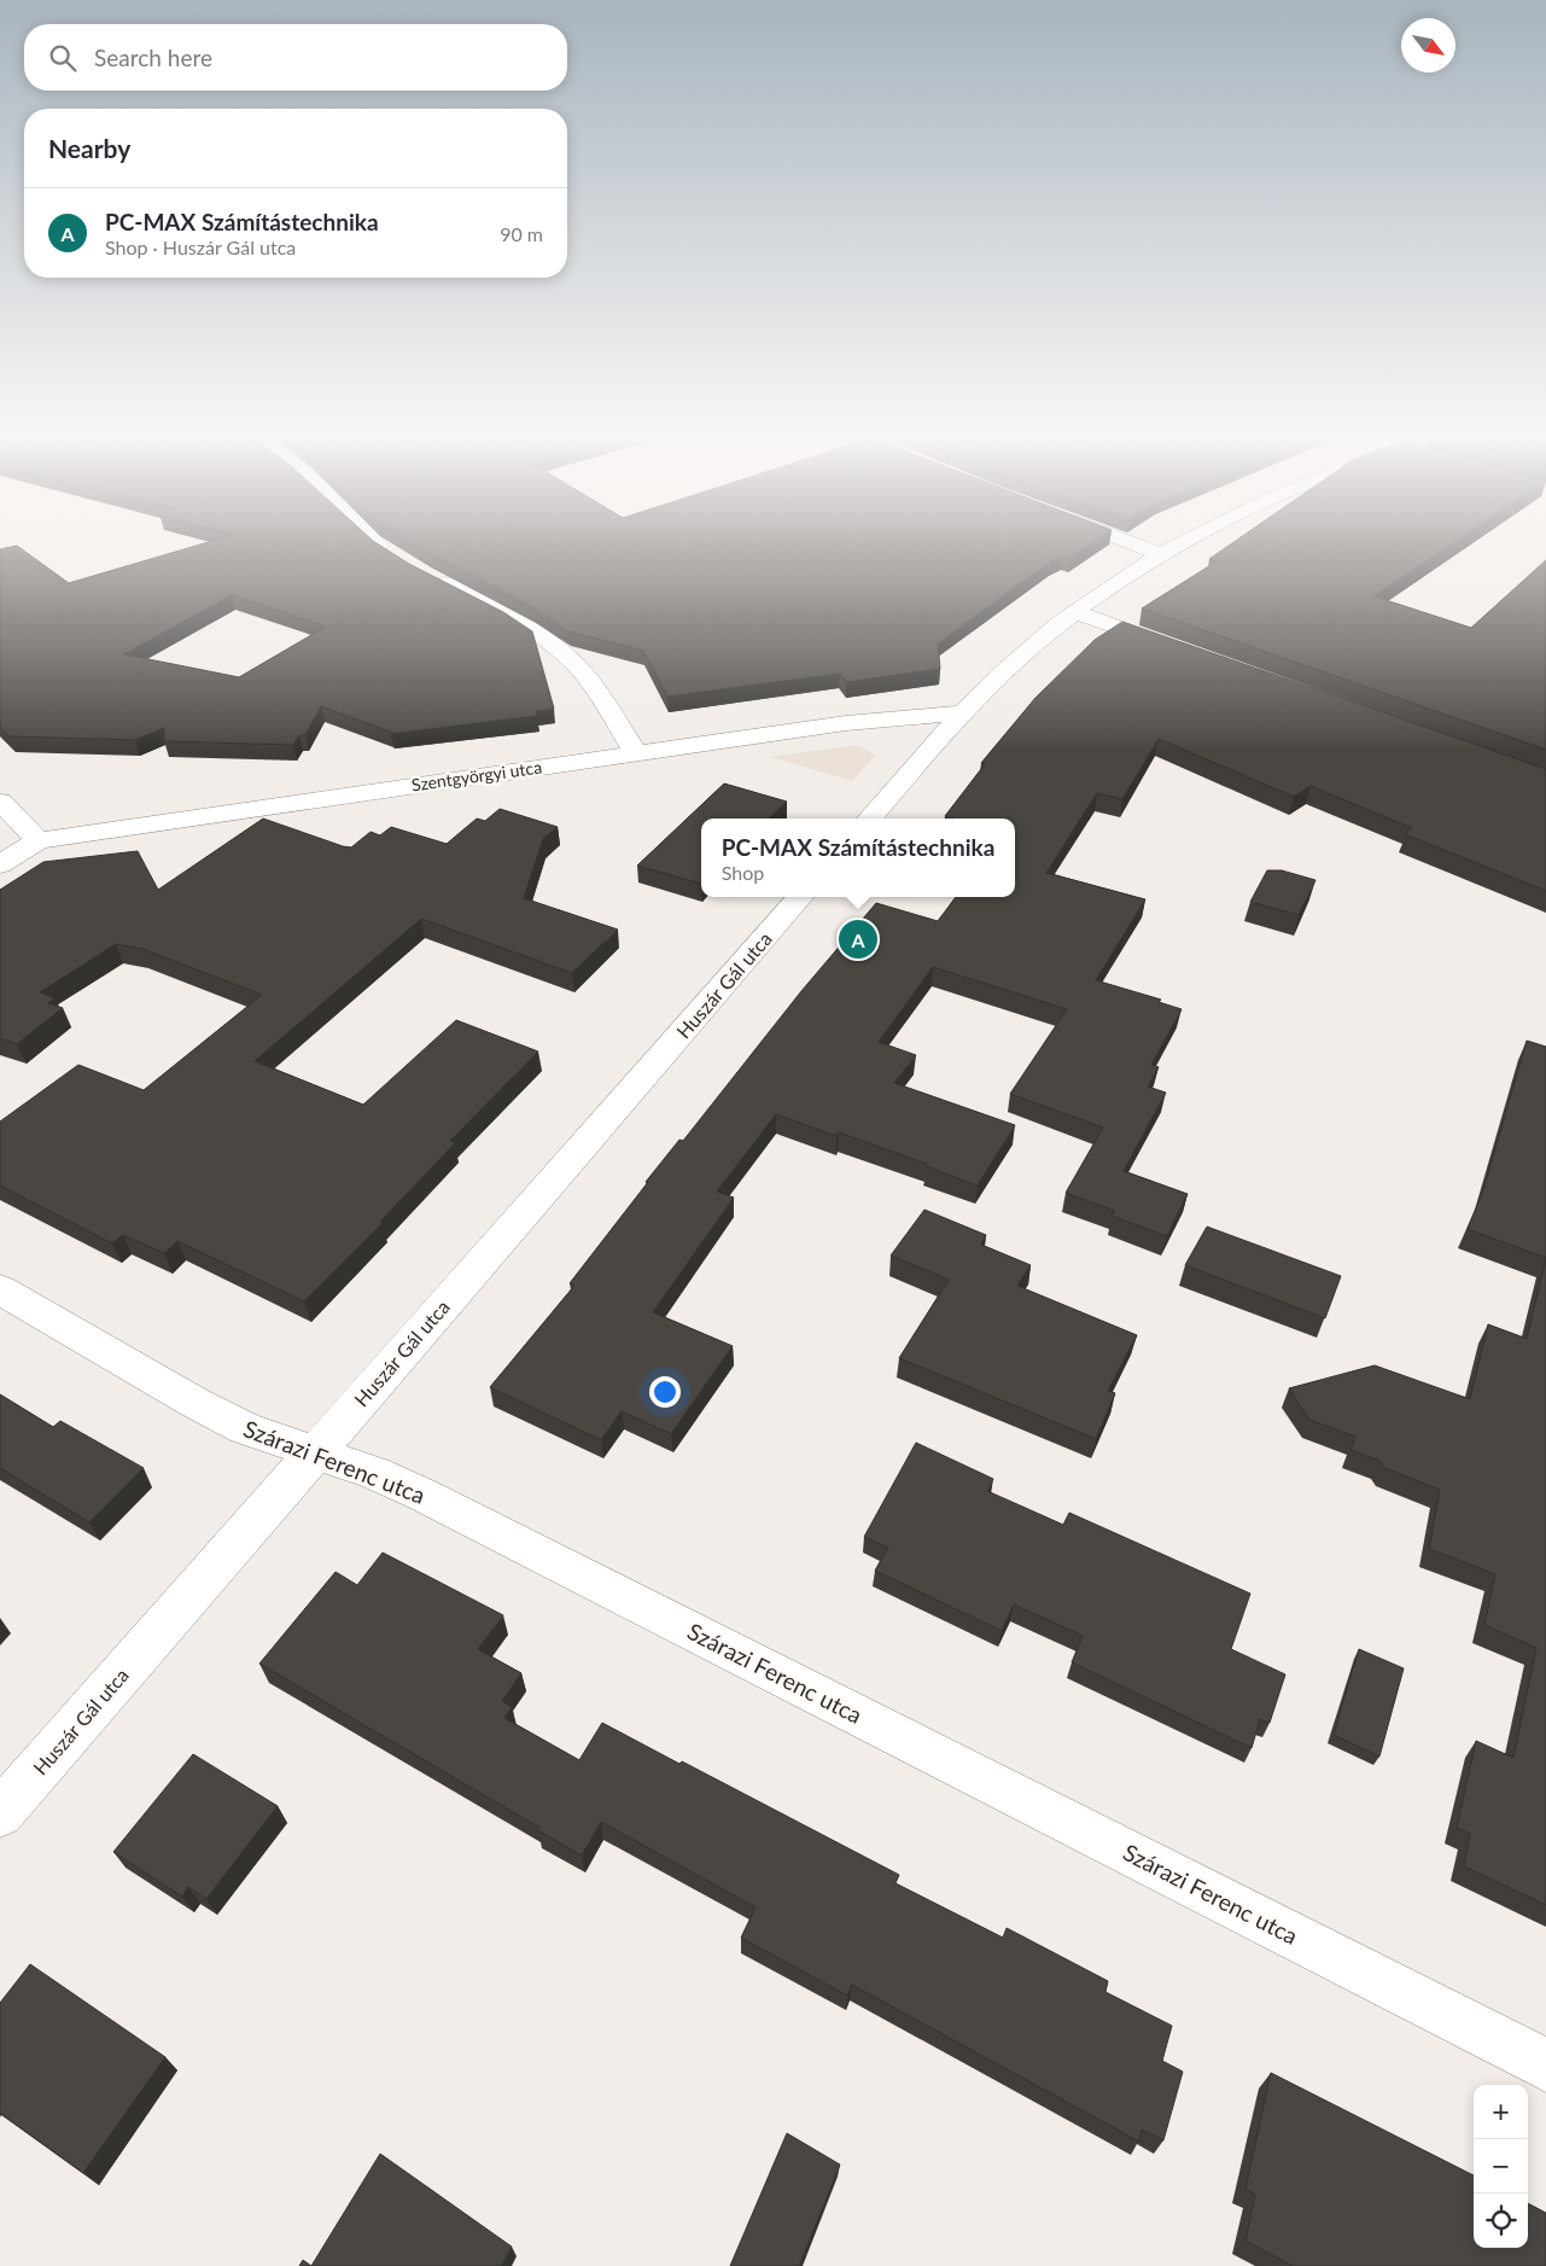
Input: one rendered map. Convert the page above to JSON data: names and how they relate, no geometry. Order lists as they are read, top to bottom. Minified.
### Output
{"streets":{"street":["Szentgyörgyi utca","Huszár Gál utca","Szárazi Ferenc utca"]},"crossings":[["Huszár Gál utca","Szárazi Ferenc utca"]],"north":"bottom right","page":{"search":"Search here","heading":"Nearby","list":[{"mark":"A","name":"PC-MAX Számítástechnika","note":"Shop · Huszár Gál utca","value":"90 m"}],"popup":["PC-MAX Számítástechnika","Shop"],"pins":"A","map_buttons":["+","−"]}}
